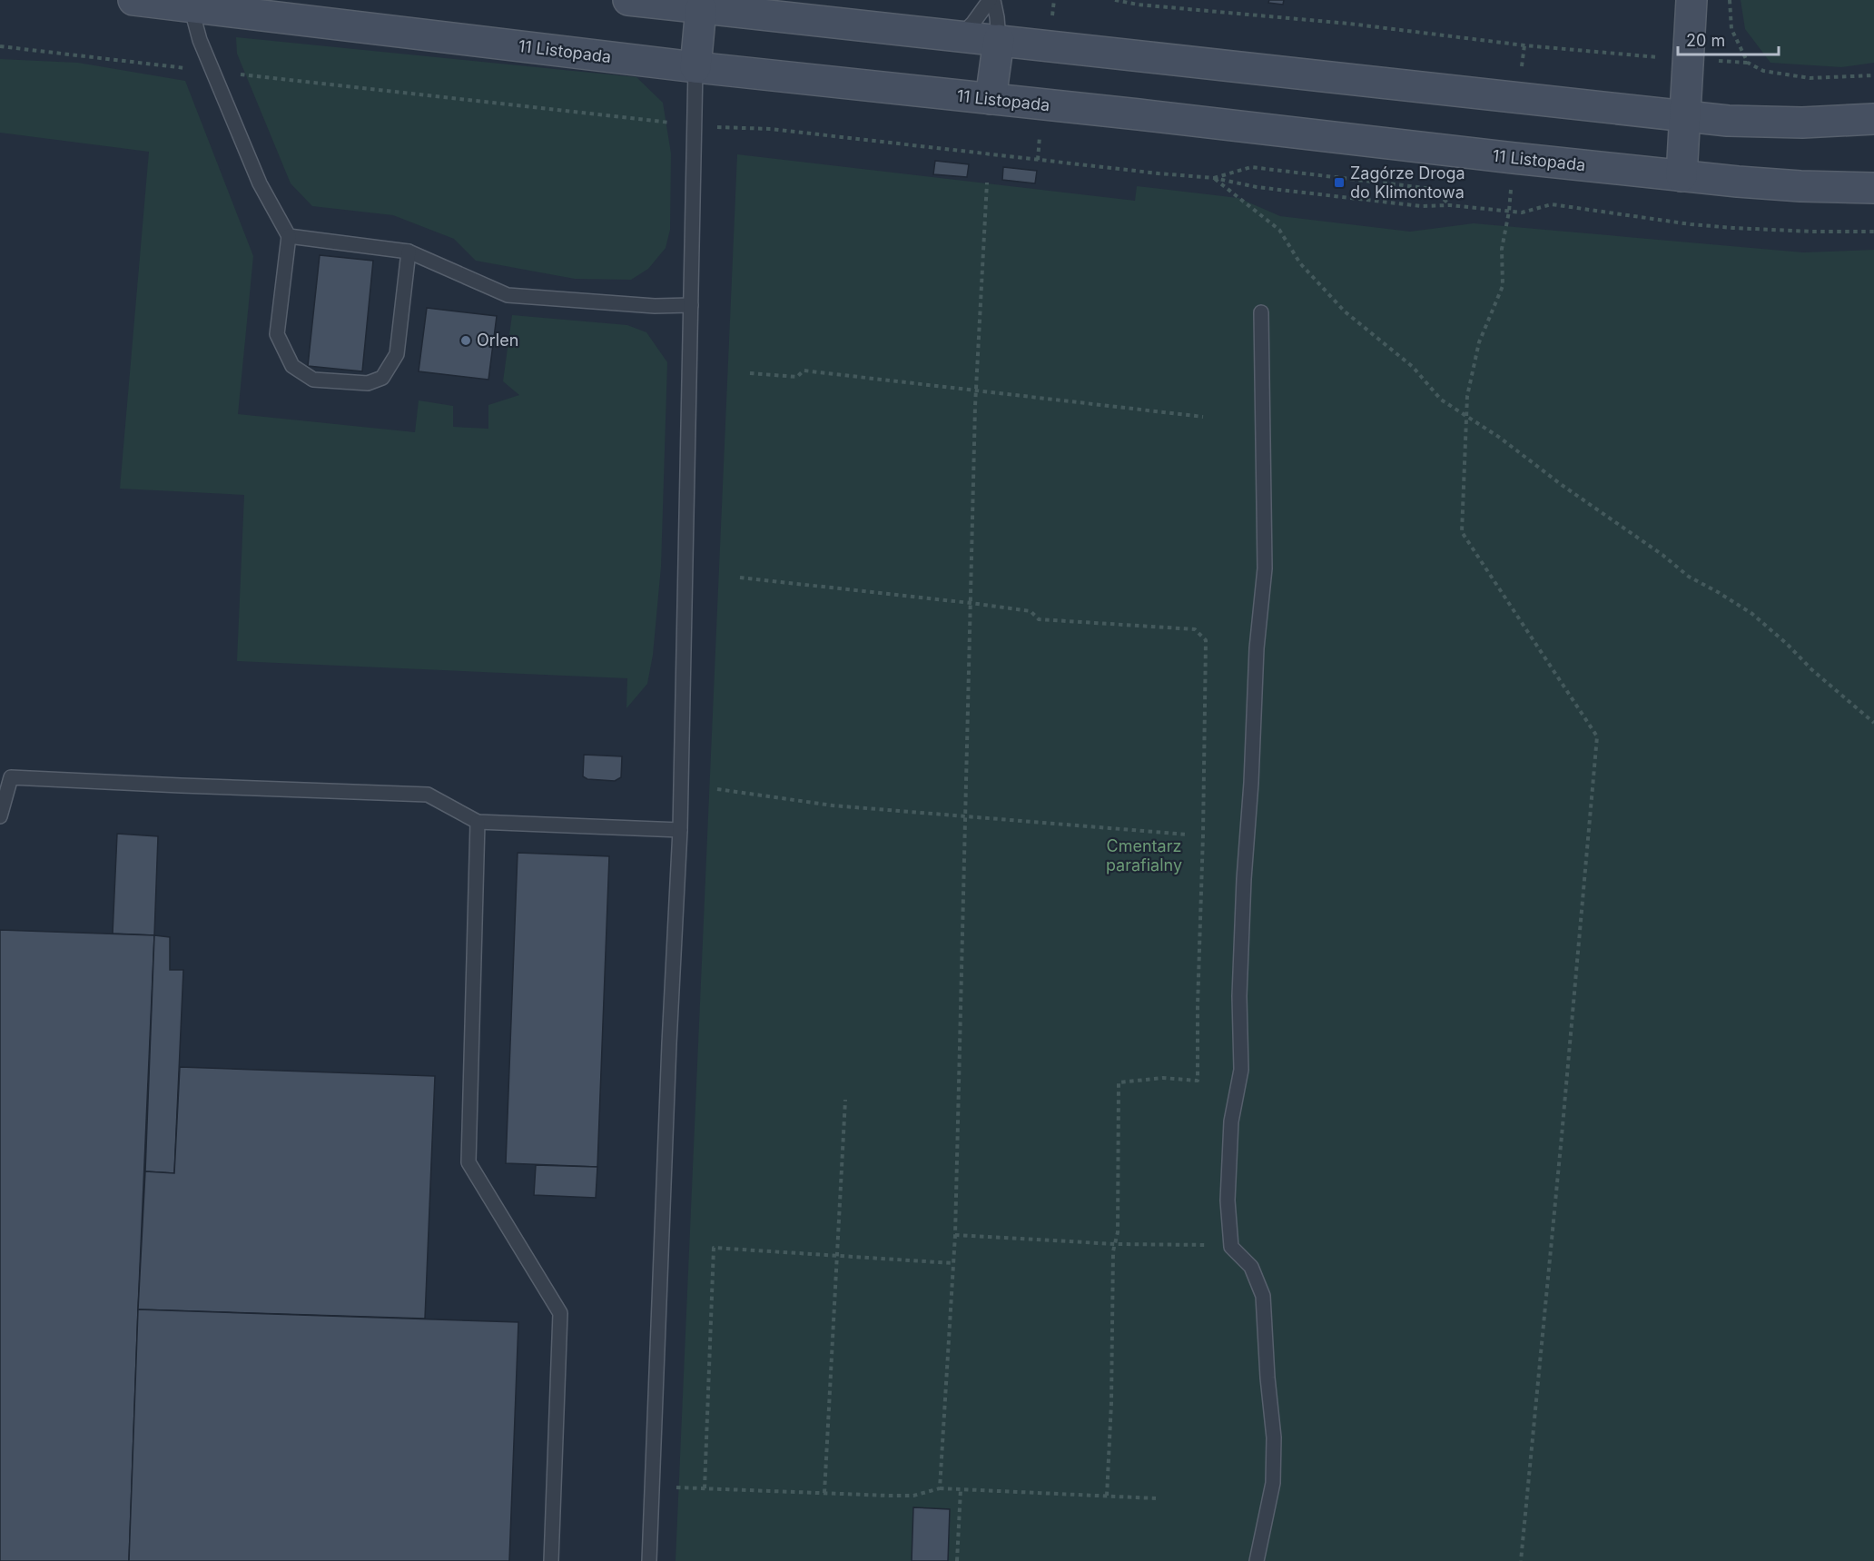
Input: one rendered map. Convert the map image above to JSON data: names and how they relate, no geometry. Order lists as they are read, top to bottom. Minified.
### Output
{"streets":{"main road":["11 Listopada"]},"parks":["Cmentarz parafialny"],"places":{"transit":["Zagórze Droga do Klimontowa"],"other":["Orlen"]},"scale_bar":"20 m"}
